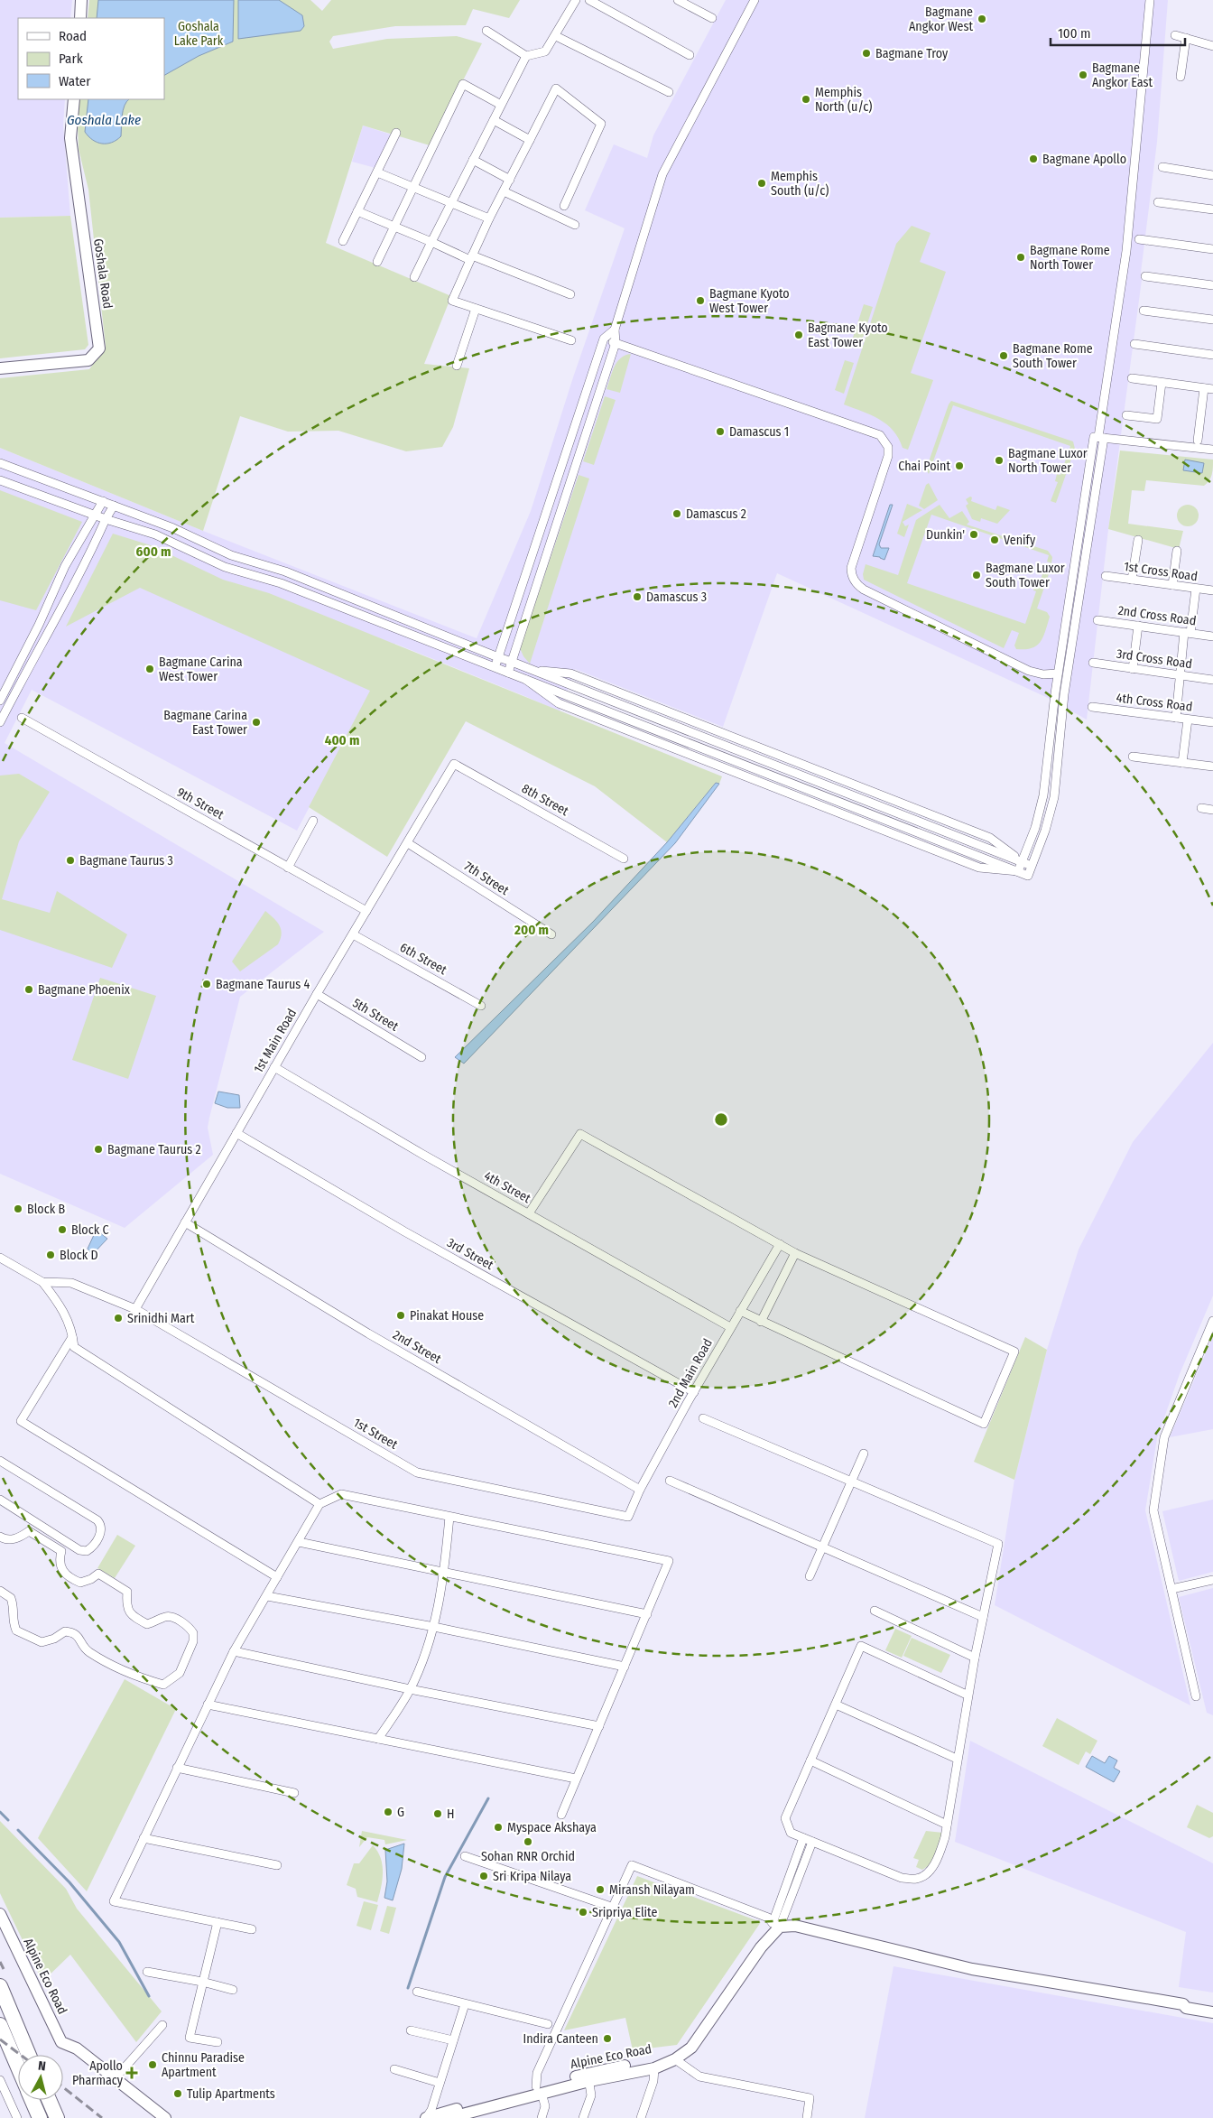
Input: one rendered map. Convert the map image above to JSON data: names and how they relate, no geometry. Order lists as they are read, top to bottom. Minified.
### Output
{"streets":{"street":["Goshala Road","1st Cross Road","2nd Cross Road","3rd Cross Road","4th Cross Road","8th Street","9th Street","7th Street","6th Street","5th Street","1st Main Road","4th Street","3rd Street","2nd Street","2nd Main Road","1st Street","Alpine Eco Road"]},"crossings":[["8th Street","1st Main Road"],["9th Street","1st Main Road"],["7th Street","1st Main Road"],["6th Street","1st Main Road"],["5th Street","1st Main Road"],["1st Main Road","4th Street"],["1st Main Road","3rd Street"],["1st Main Road","2nd Street"],["1st Main Road","1st Street"],["4th Street","2nd Main Road"],["3rd Street","2nd Main Road"],["2nd Street","2nd Main Road"],["2nd Main Road","1st Street"]],"water":["Goshala Lake"],"parks":["Goshala Lake Park"],"places":{"other":["Bagmane Angkor West","Bagmane Troy","Bagmane Angkor East","Memphis North (u/c)","Bagmane Apollo","Memphis South (u/c)","Bagmane Rome North Tower","Bagmane Kyoto West Tower","Bagmane Kyoto East Tower","Bagmane Rome South Tower","Damascus 1","Bagmane Luxor North Tower","Chai Point","Damascus 2","Dunkin'","Venify","Bagmane Luxor South Tower","Damascus 3","Bagmane Carina West Tower","Bagmane Carina East Tower","Bagmane Taurus 3","Bagmane Taurus 4","Bagmane Phoenix","Bagmane Taurus 2","Block B","Block C","Block D","Pinakat House","Srinidhi Mart","G","H","Myspace Akshaya","Sohan RNR Orchid","Sri Kripa Nilaya","Miransh Nilayam","Sripriya Elite","Indira Canteen","Chinnu Paradise Apartment","Tulip Apartments"],"health":["Apollo Pharmacy"]},"legend":["Road","Park","Water"],"scale_bar":"100 m","north":"top","rings":["600 m","400 m","200 m"]}
